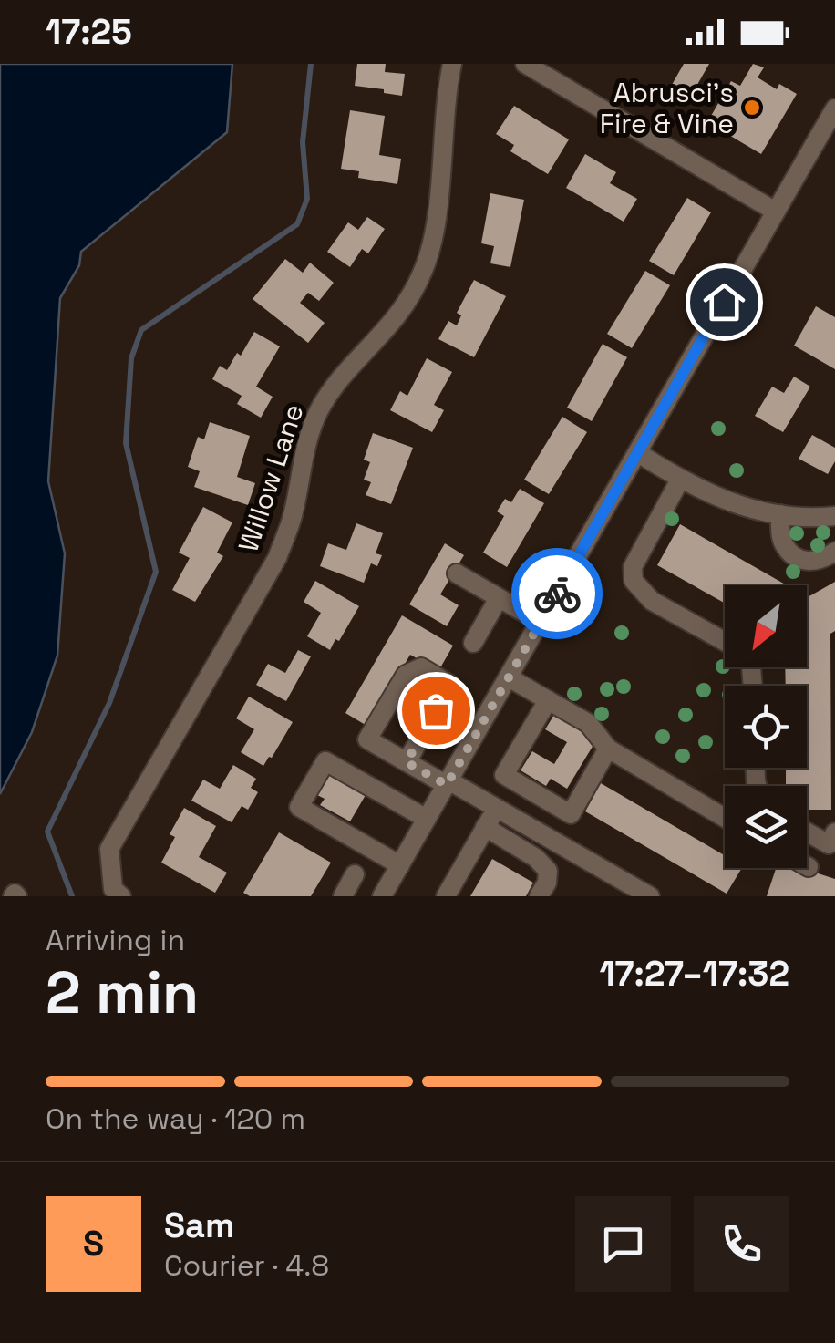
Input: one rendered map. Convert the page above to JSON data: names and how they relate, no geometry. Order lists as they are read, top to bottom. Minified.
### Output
{"streets":{"street":["Willow Lane"]},"places":["Abrusci's Fire & Vine"],"north":"bottom left","page":{"status":"17:25","heading":["2 min","Arriving in","17:27–17:32"],"panel":["Sam","Courier · 4.8"],"bar":"On the way · 120 m","round":"S"}}
